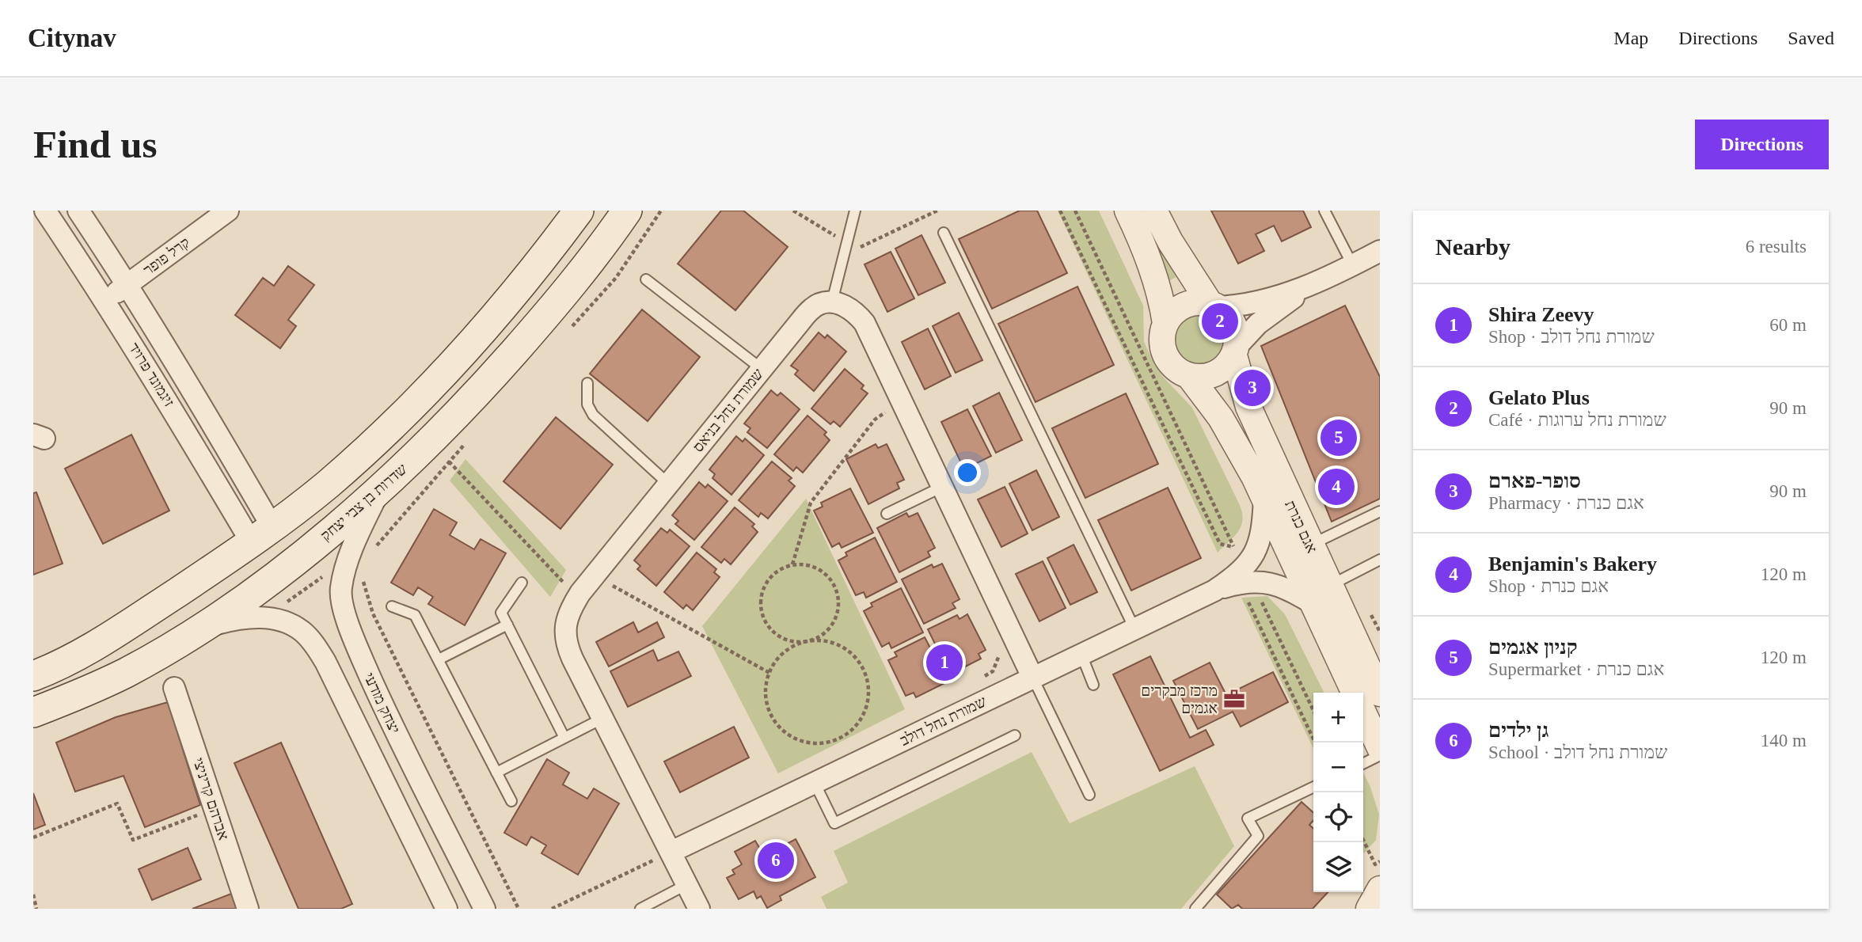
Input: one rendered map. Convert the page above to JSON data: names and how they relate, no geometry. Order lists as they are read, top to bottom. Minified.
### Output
{"streets":{"main road":["שדרות בן צבי יצחק"],"street":["קרל פופר","זיגמונד פרויד","שמורת נחל בניאס","אגם כנרת","יצחק מודעי","שמורת נחל דולב","אברהם קריניצי"]},"crossings":[["קרל פופר","זיגמונד פרויד"],["שמורת נחל בניאס","שמורת נחל דולב"],["שדרות בן צבי יצחק","יצחק מודעי"],["אגם כנרת","שמורת נחל דולב"]],"places":{"office":["מרכז מבקרים אגמים"]},"page":{"header":"Citynav","nav":["Map","Directions","Saved"],"buttons":"Directions","title":"Find us","heading":["Nearby","6 results"],"list":[{"mark":"1","name":"Shira Zeevy","note":"Shop · שמורת נחל דולב","value":"60 m"},{"mark":"2","name":"Gelato Plus","note":"Café · שמורת נחל ערוגות","value":"90 m"},{"mark":"3","name":"סופר-פארם","note":"Pharmacy · אגם כנרת","value":"90 m"},{"mark":"4","name":"Benjamin's Bakery","note":"Shop · אגם כנרת","value":"120 m"},{"mark":"5","name":"קניון אגמים","note":"Supermarket · אגם כנרת","value":"120 m"},{"mark":"6","name":"גן ילדים","note":"School · שמורת נחל דולב","value":"140 m"}],"pins":["2","3","5","4","1","6"],"map_buttons":["+","−"]}}
